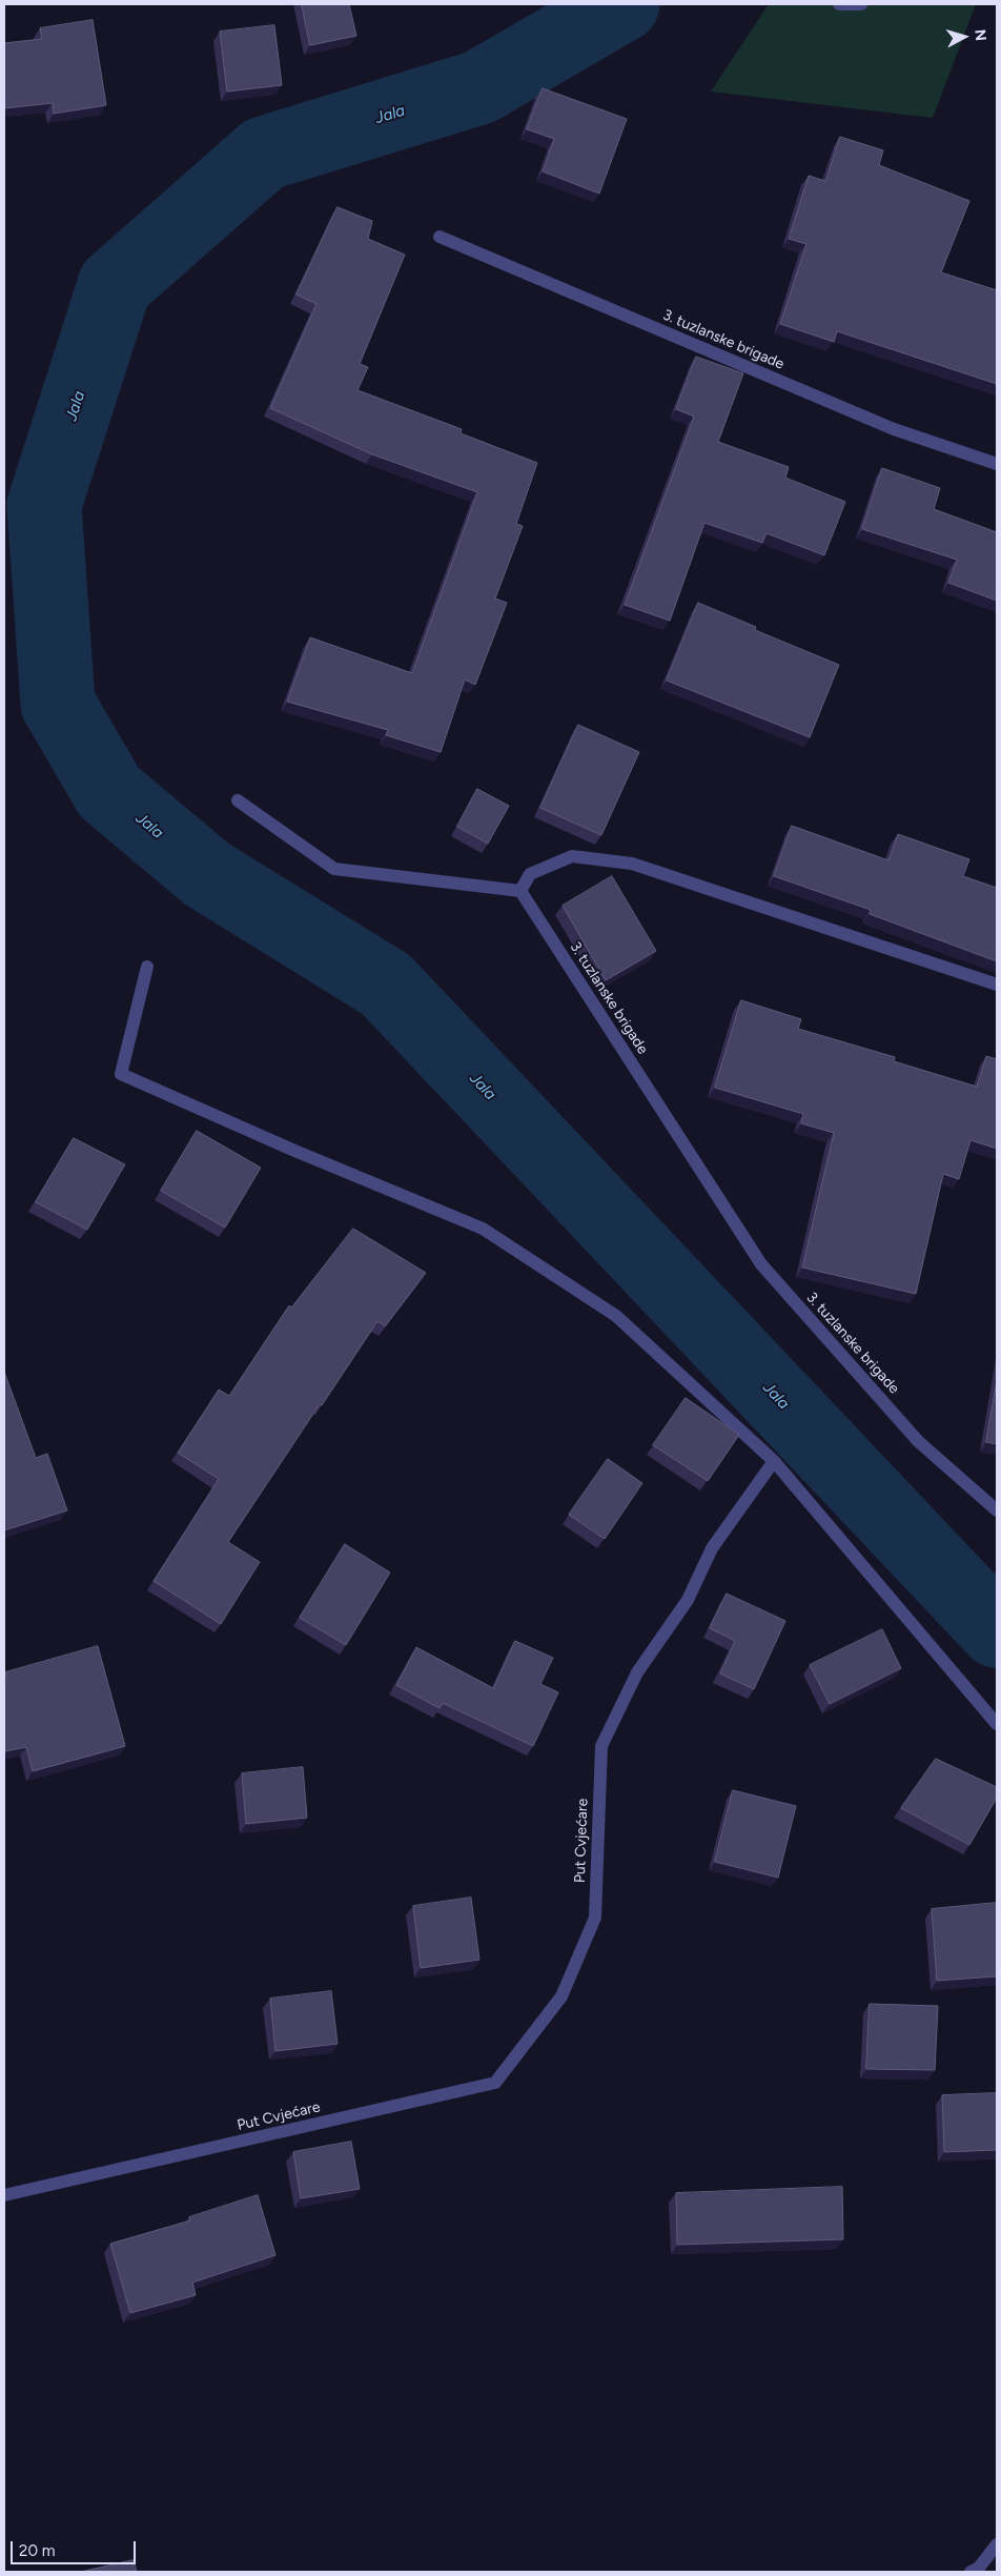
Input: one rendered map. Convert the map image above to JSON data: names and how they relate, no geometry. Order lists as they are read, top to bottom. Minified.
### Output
{"streets":{"street":["3. tuzlanske brigade","Put Cvjećare"]},"water":["Jala"],"scale_bar":"20 m","north":"right"}
